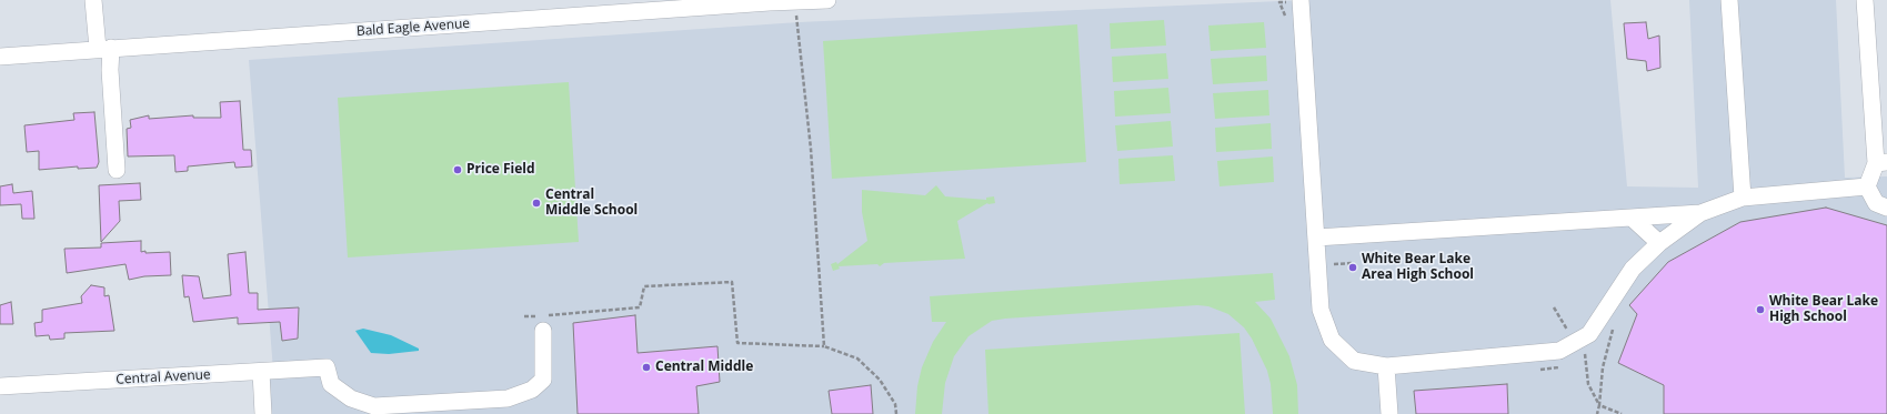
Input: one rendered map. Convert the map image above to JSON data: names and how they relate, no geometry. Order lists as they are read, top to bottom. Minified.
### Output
{"streets":{"street":["Bald Eagle Avenue","Central Avenue"]},"places":["Price Field","Central Middle School","White Bear Lake Area High School","White Bear Lake High School","Central Middle"]}
